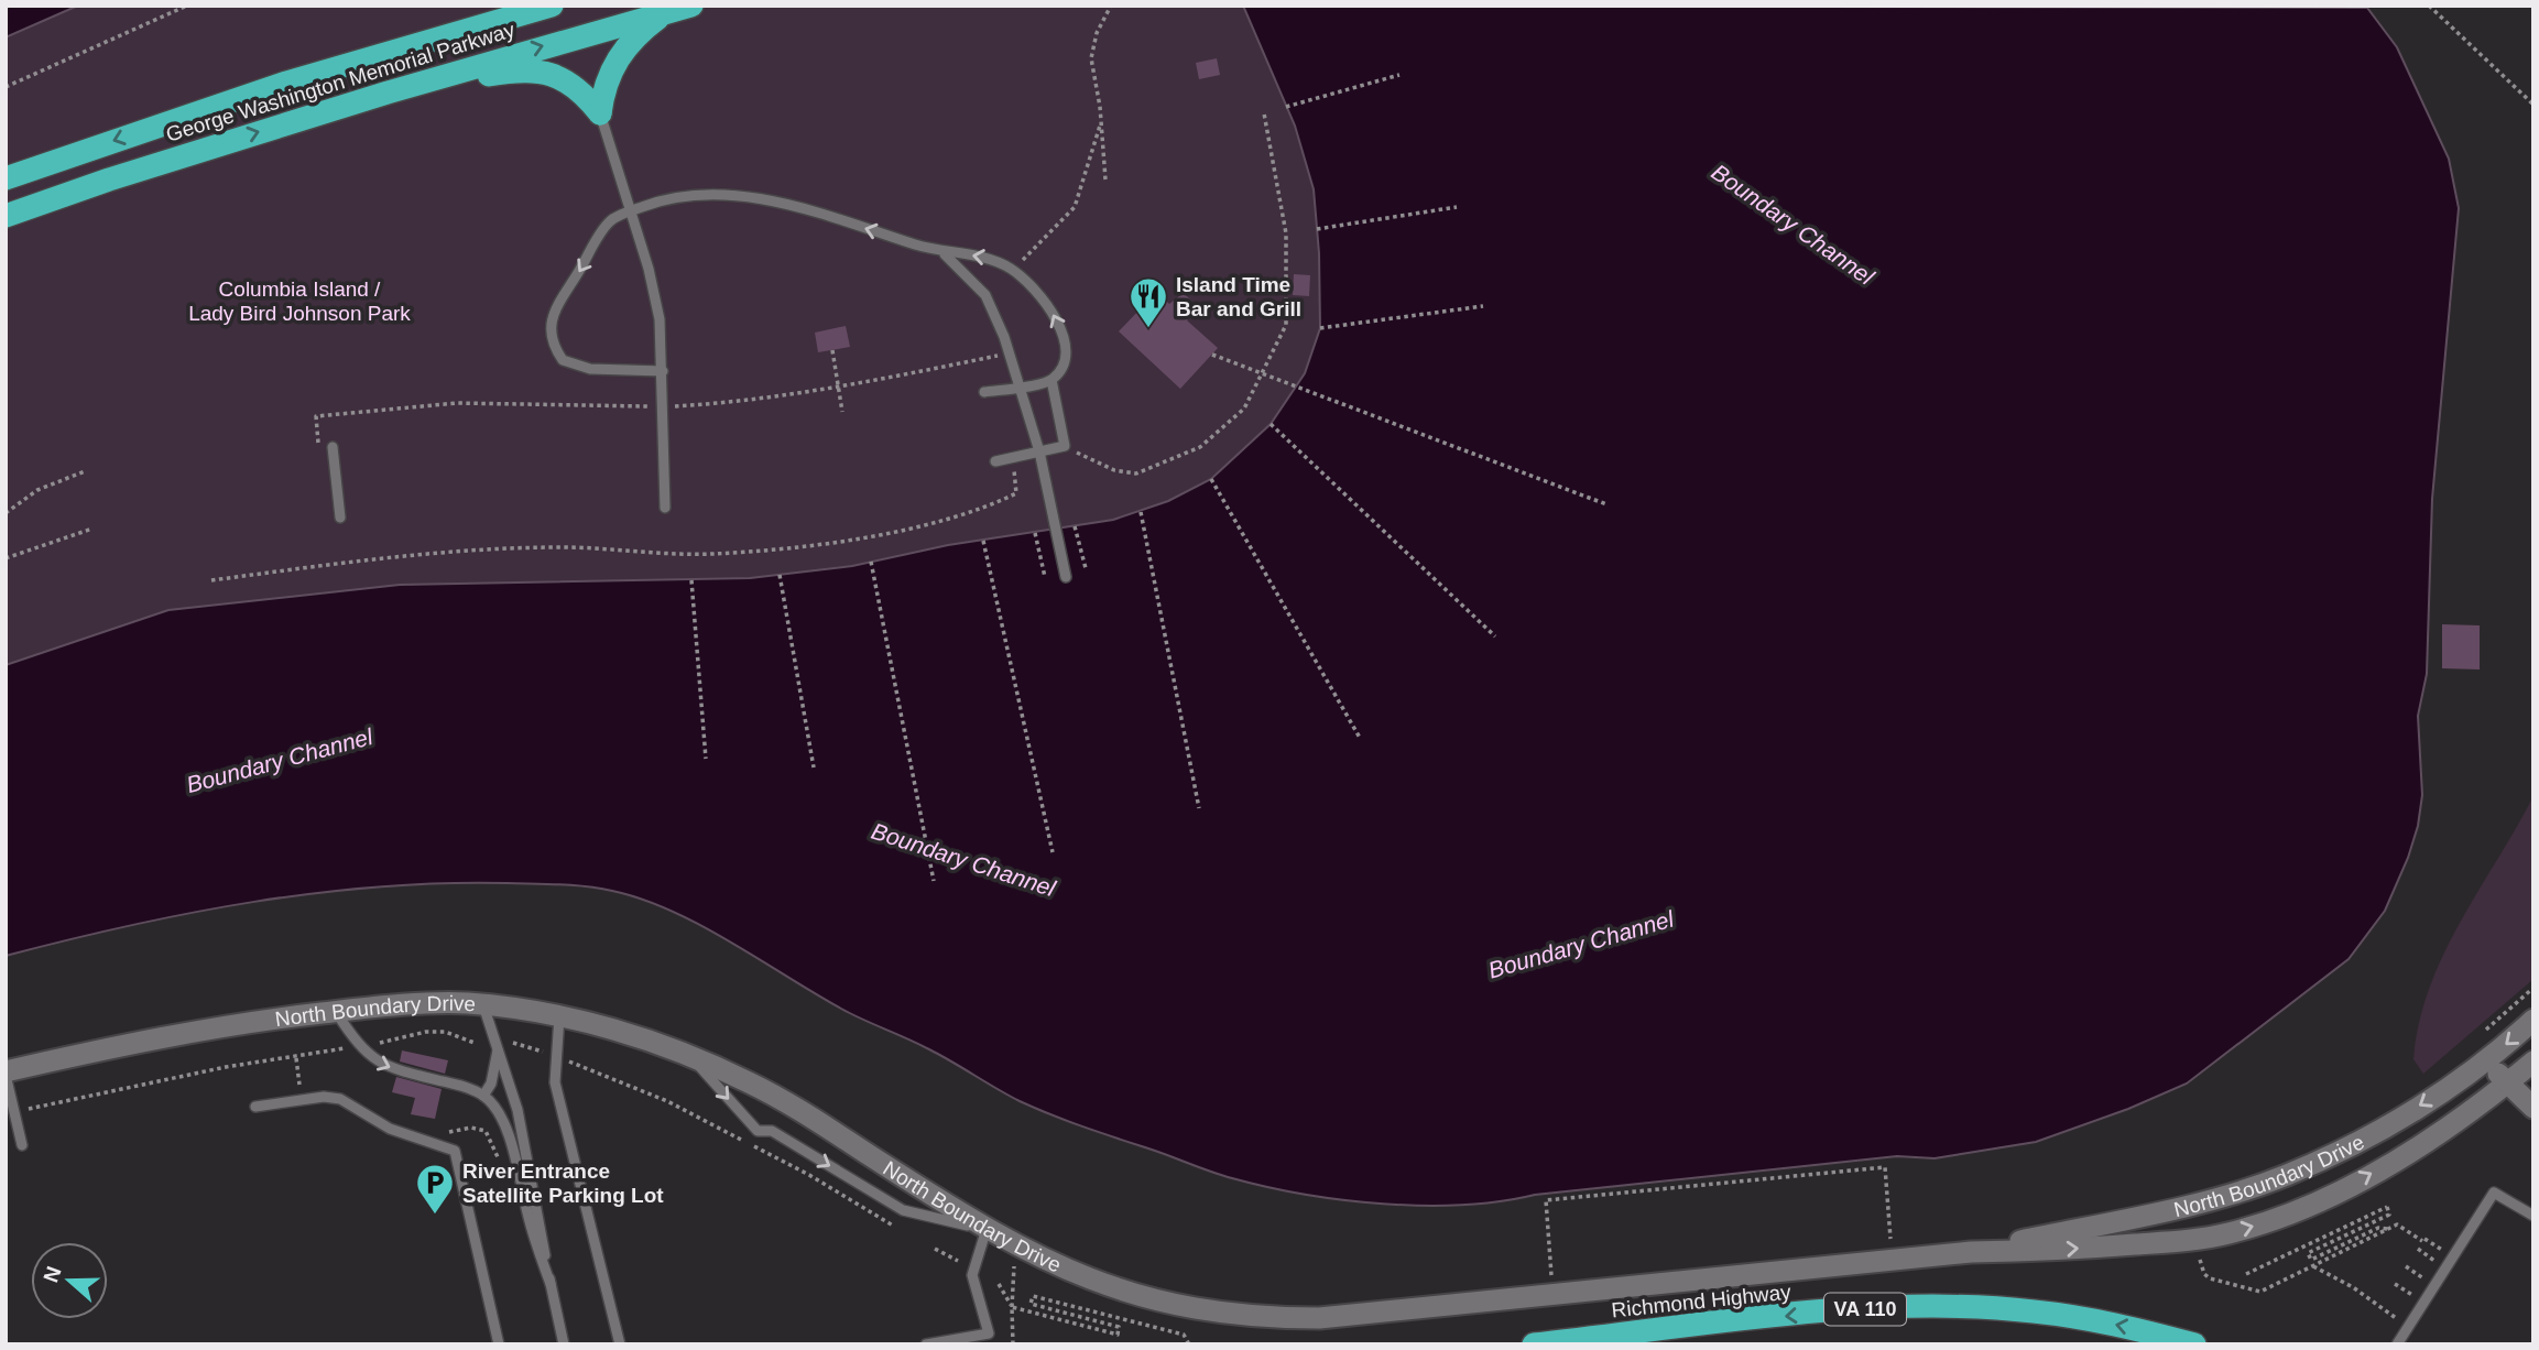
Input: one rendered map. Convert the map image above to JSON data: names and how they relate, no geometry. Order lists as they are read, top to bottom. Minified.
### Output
{"streets":{"highway":["George Washington Memorial Parkway","Richmond Highway","VA 110"],"street":["North Boundary Drive"]},"one_way":["Richmond Highway"],"water":["Boundary Channel"],"parks":["Columbia Island / Lady Bird Johnson Park"],"places":{"restaurant":["Island Time Bar and Grill"],"parking":["River Entrance Satellite Parking Lot"]},"north":"left"}
